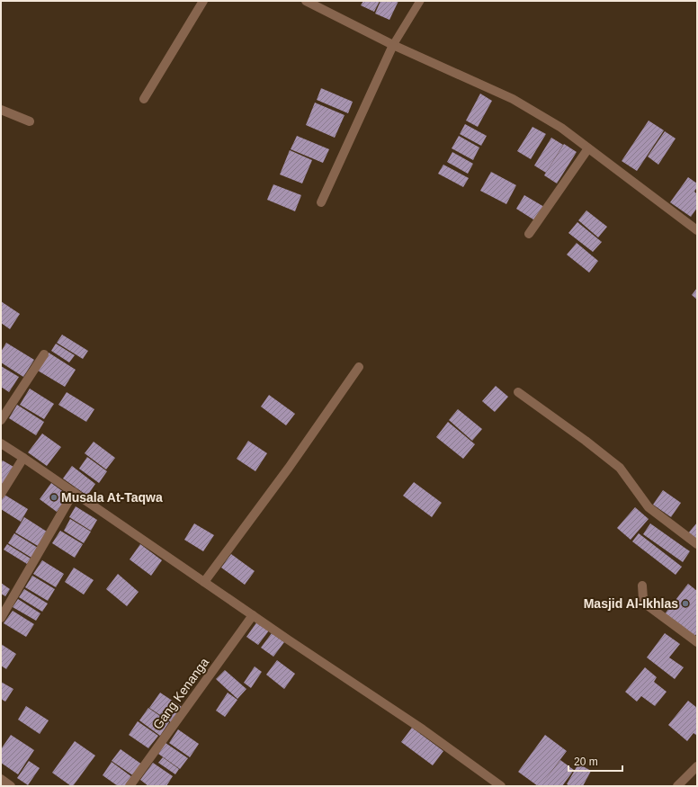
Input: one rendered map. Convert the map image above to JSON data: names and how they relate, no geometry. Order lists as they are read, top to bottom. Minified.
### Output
{"streets":{"street":["Gang Kenanga"]},"places":["Musala At-Taqwa","Masjid Al-Ikhlas"],"scale_bar":"20 m"}
